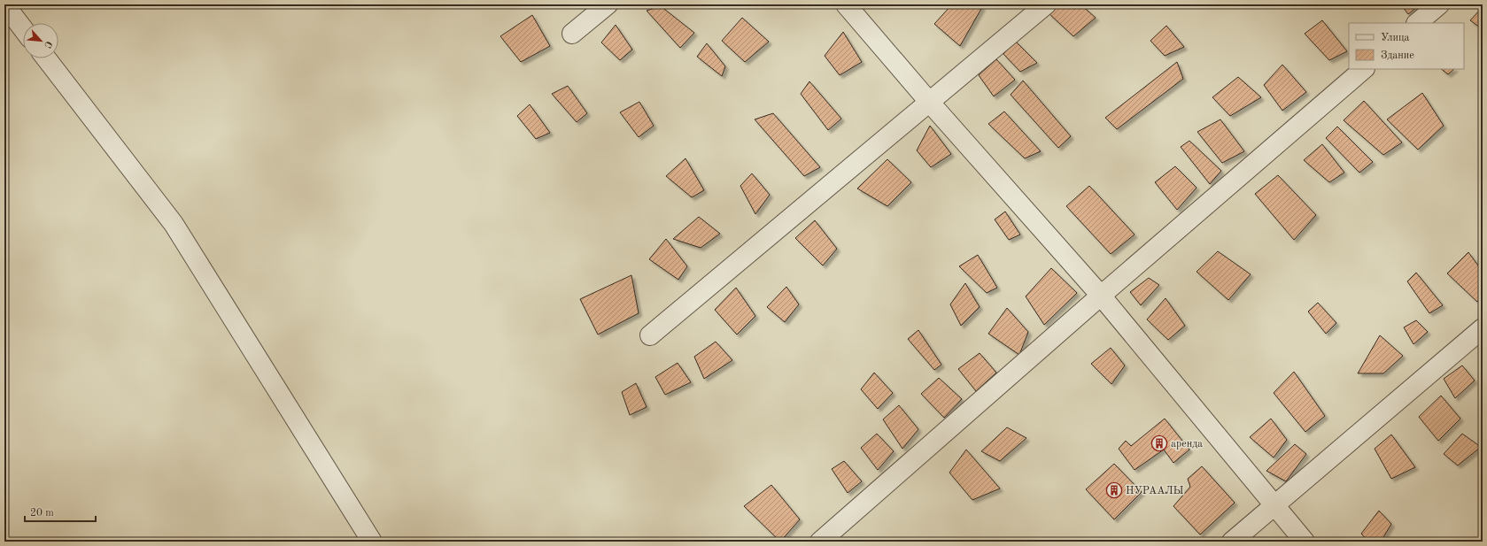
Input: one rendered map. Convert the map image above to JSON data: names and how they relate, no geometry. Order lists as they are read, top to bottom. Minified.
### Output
{"places":{"building":["аренда","НУРААЛЫ"]},"legend":["Улица","Здание"],"scale_bar":"20 m","north":"bottom right"}
